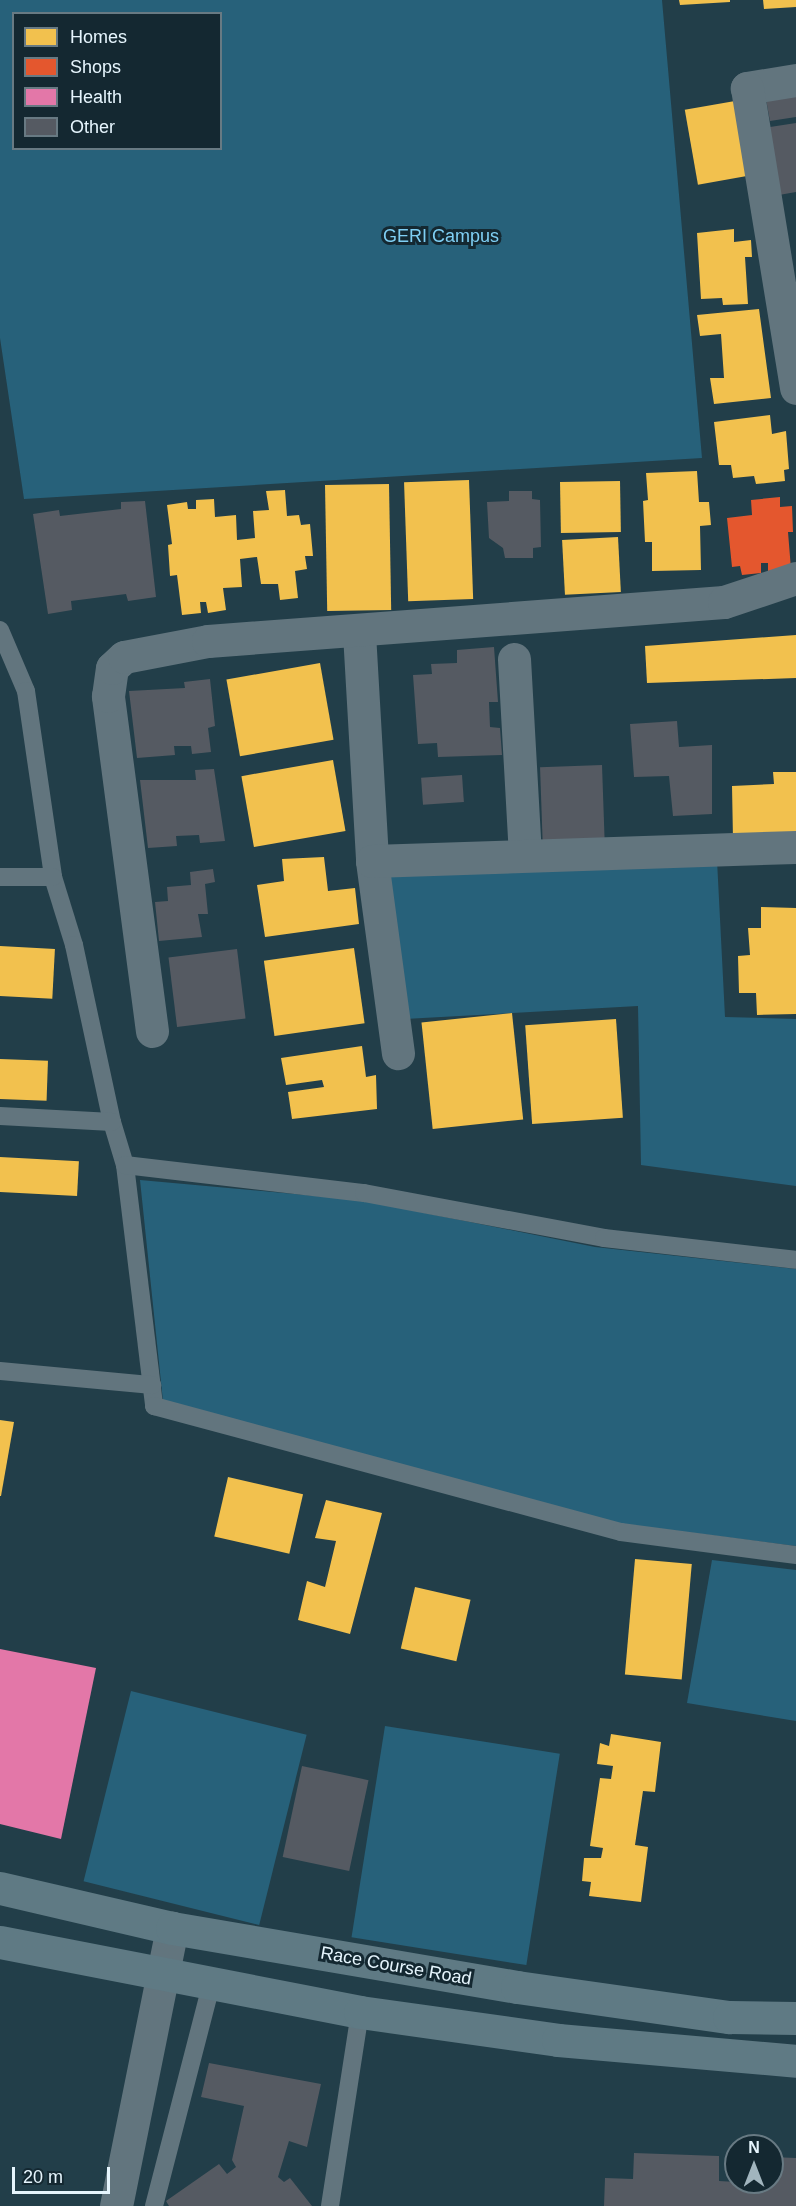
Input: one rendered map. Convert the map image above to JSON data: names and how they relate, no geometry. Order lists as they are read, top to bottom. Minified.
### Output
{"streets":{"main road":["Race Course Road"]},"parks":["GERI Campus"],"legend":["Homes","Shops","Health","Other"],"scale_bar":"20 m","north":"top"}
